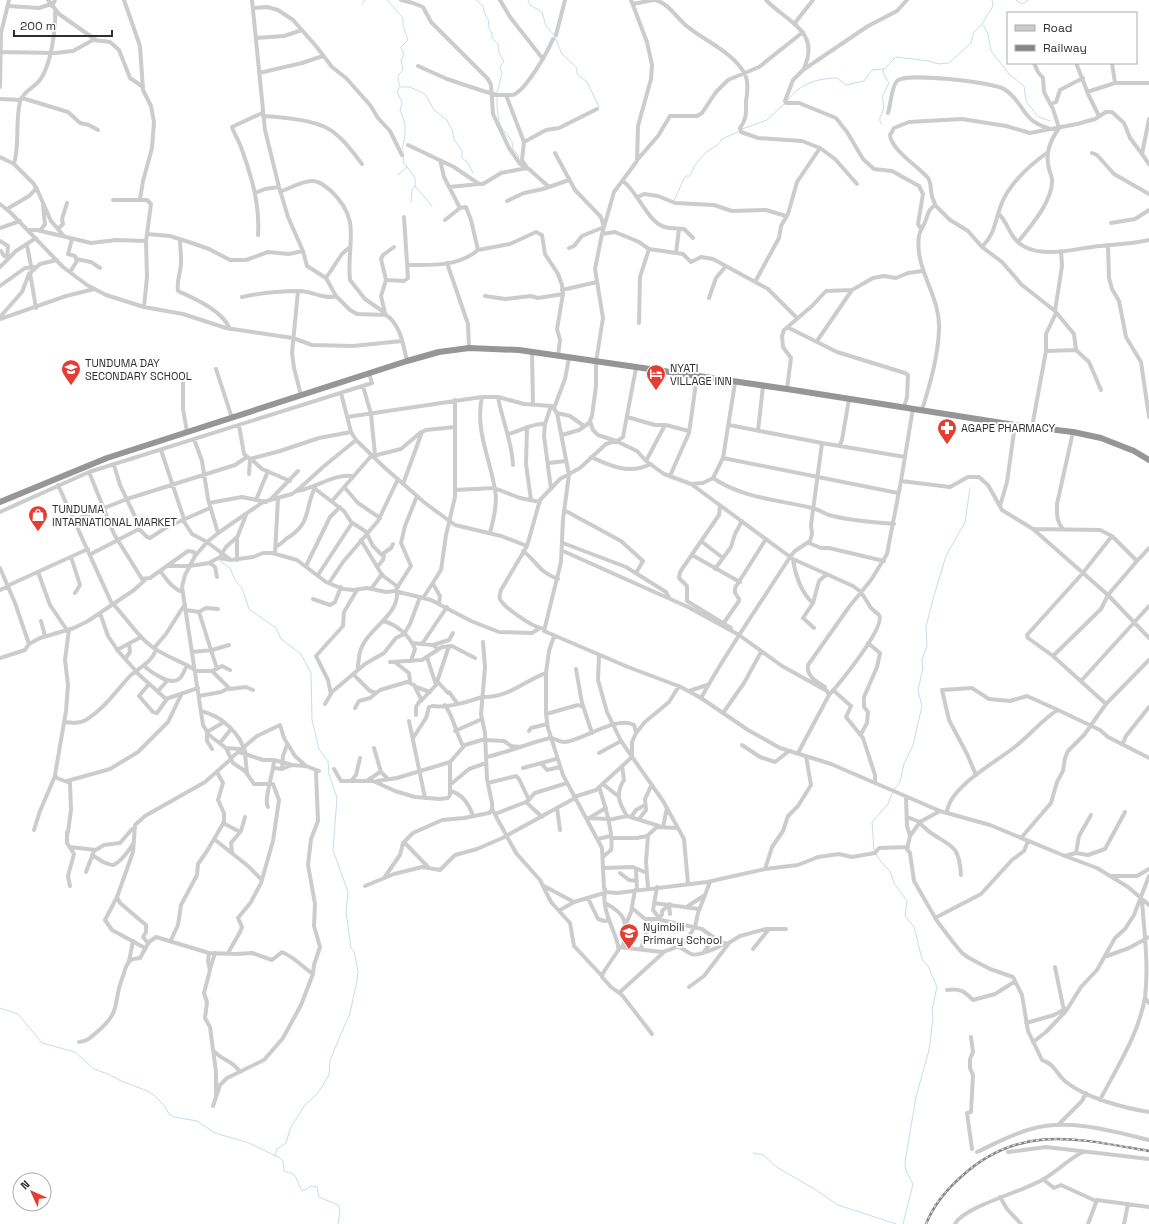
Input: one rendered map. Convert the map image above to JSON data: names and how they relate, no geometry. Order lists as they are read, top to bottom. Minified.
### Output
{"places":{"school or university":["TUNDUMA DAY SECONDARY SCHOOL","Nyimbili Primary School"],"hotel":["NYATI VILLAGE INN"],"pharmacy":["AGAPE PHARMACY"],"shop":["TUNDUMA INTARNATIONAL MARKET"]},"legend":["Road","Railway"],"scale_bar":"200 m","north":"top left"}
